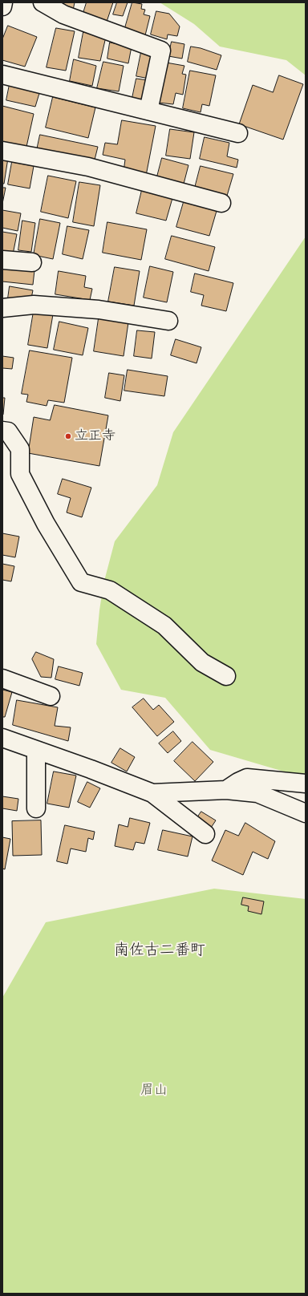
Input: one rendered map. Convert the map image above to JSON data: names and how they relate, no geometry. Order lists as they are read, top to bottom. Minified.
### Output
{"districts":["南佐古二番町"],"parks":["眉山"],"places":["立正寺"]}
